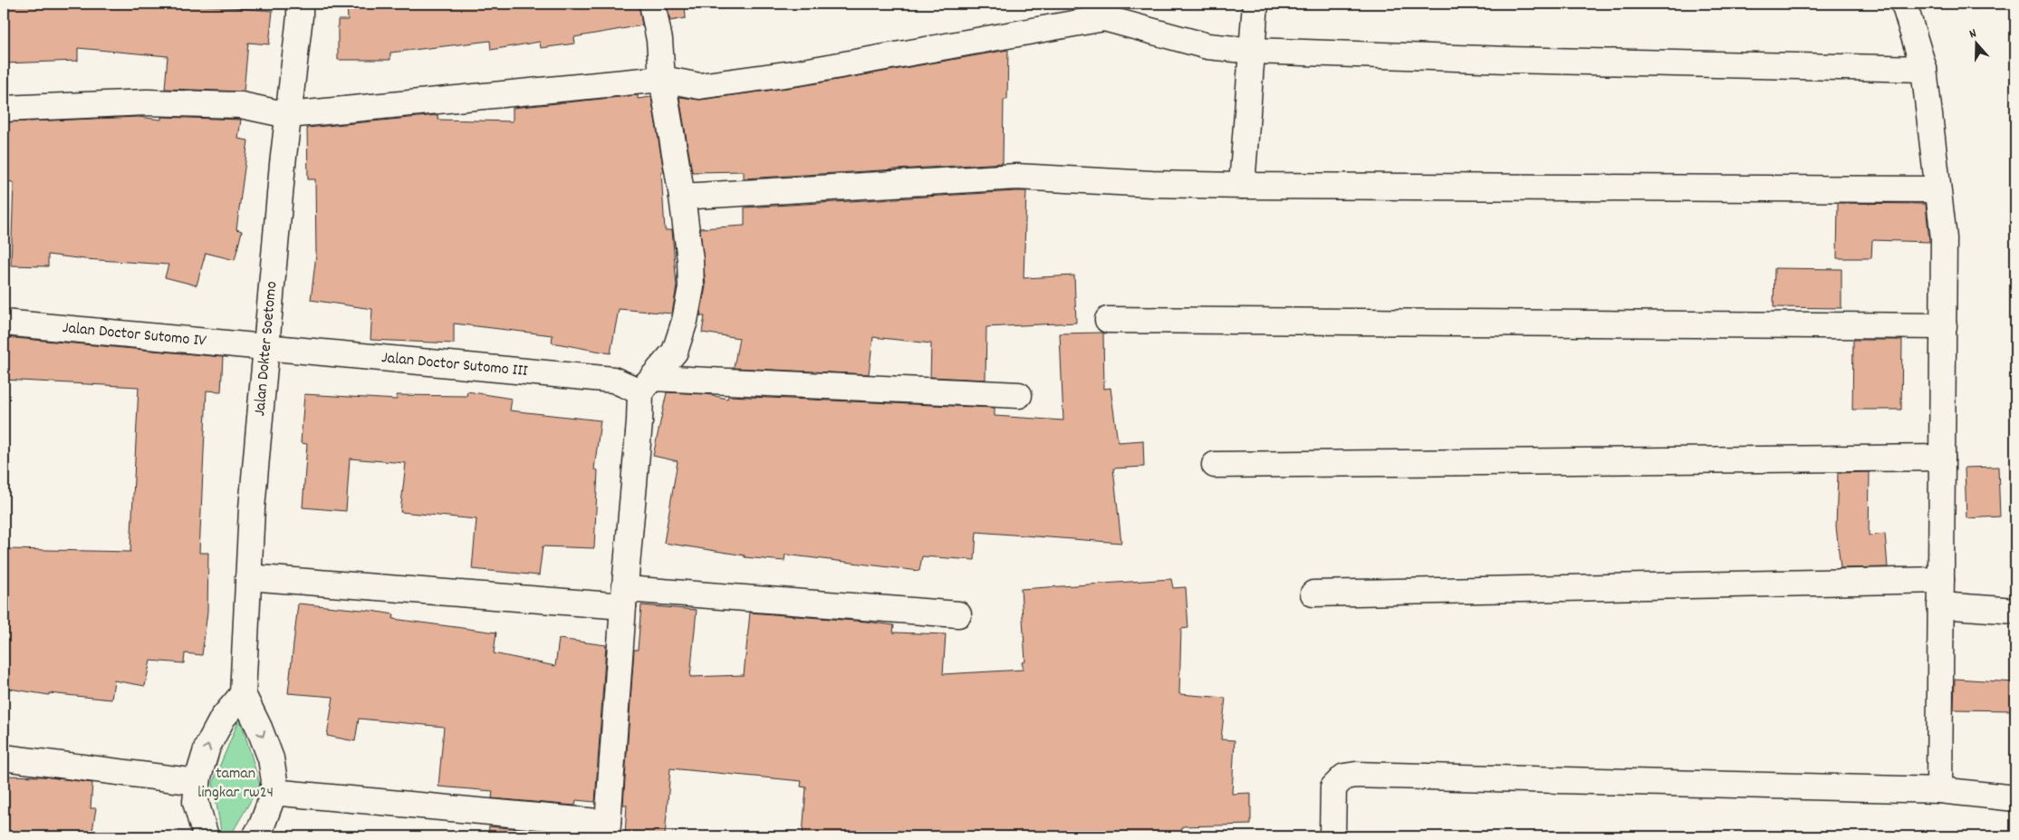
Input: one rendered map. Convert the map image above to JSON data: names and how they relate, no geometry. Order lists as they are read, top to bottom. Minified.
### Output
{"streets":{"street":["Jalan Doctor Sutomo IV","Jalan Dokter Soetomo","Jalan Doctor Sutomo III"]},"crossings":[["Jalan Doctor Sutomo IV","Jalan Dokter Soetomo"],["Jalan Doctor Sutomo IV","Jalan Doctor Sutomo III"],["Jalan Dokter Soetomo","Jalan Doctor Sutomo III"]],"parks":["taman lingkar rw24"],"north":"top"}
